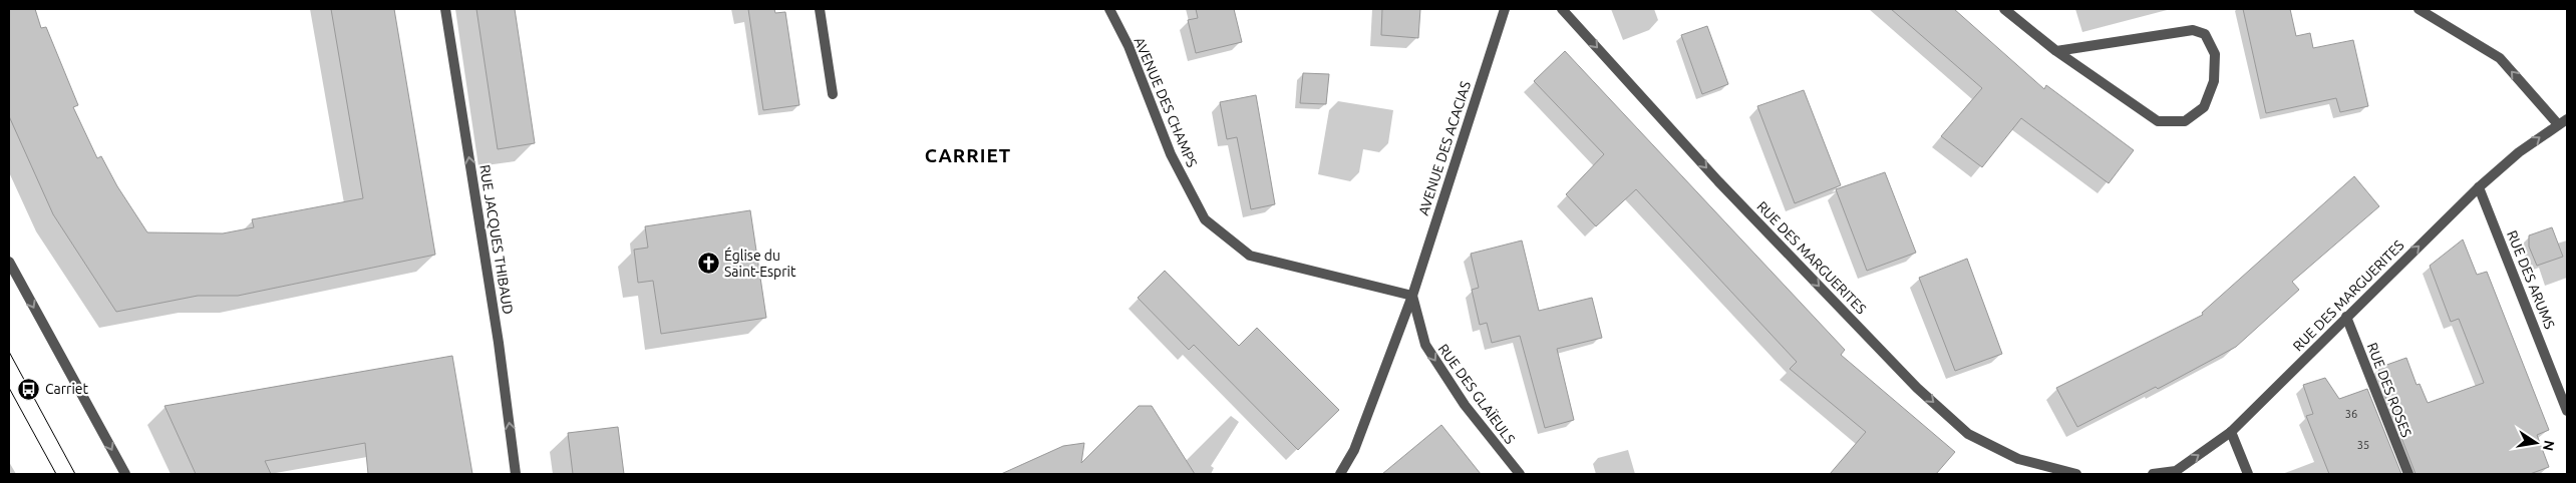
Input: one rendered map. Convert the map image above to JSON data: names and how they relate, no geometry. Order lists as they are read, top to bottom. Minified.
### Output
{"streets":{"street":["AVENUE DES CHAMPS","AVENUE DES ACACIAS","RUE JACQUES THIBAUD","RUE DES MARGUERITES","RUE DES ARUMS","RUE DES ROSES","RUE DES GLAÏEULS"]},"crossings":[["AVENUE DES CHAMPS","AVENUE DES ACACIAS"],["AVENUE DES CHAMPS","RUE DES GLAÏEULS"],["AVENUE DES ACACIAS","RUE DES GLAÏEULS"],["RUE DES MARGUERITES","RUE DES ARUMS"],["RUE DES MARGUERITES","RUE DES ROSES"]],"one_way":["RUE JACQUES THIBAUD","RUE DES GLAÏEULS"],"districts":["CARRIET"],"places":{"church":["Église du Saint-Esprit"],"bus stop":["Carriet"]},"house_numbers":["36","35"],"north":"right"}
